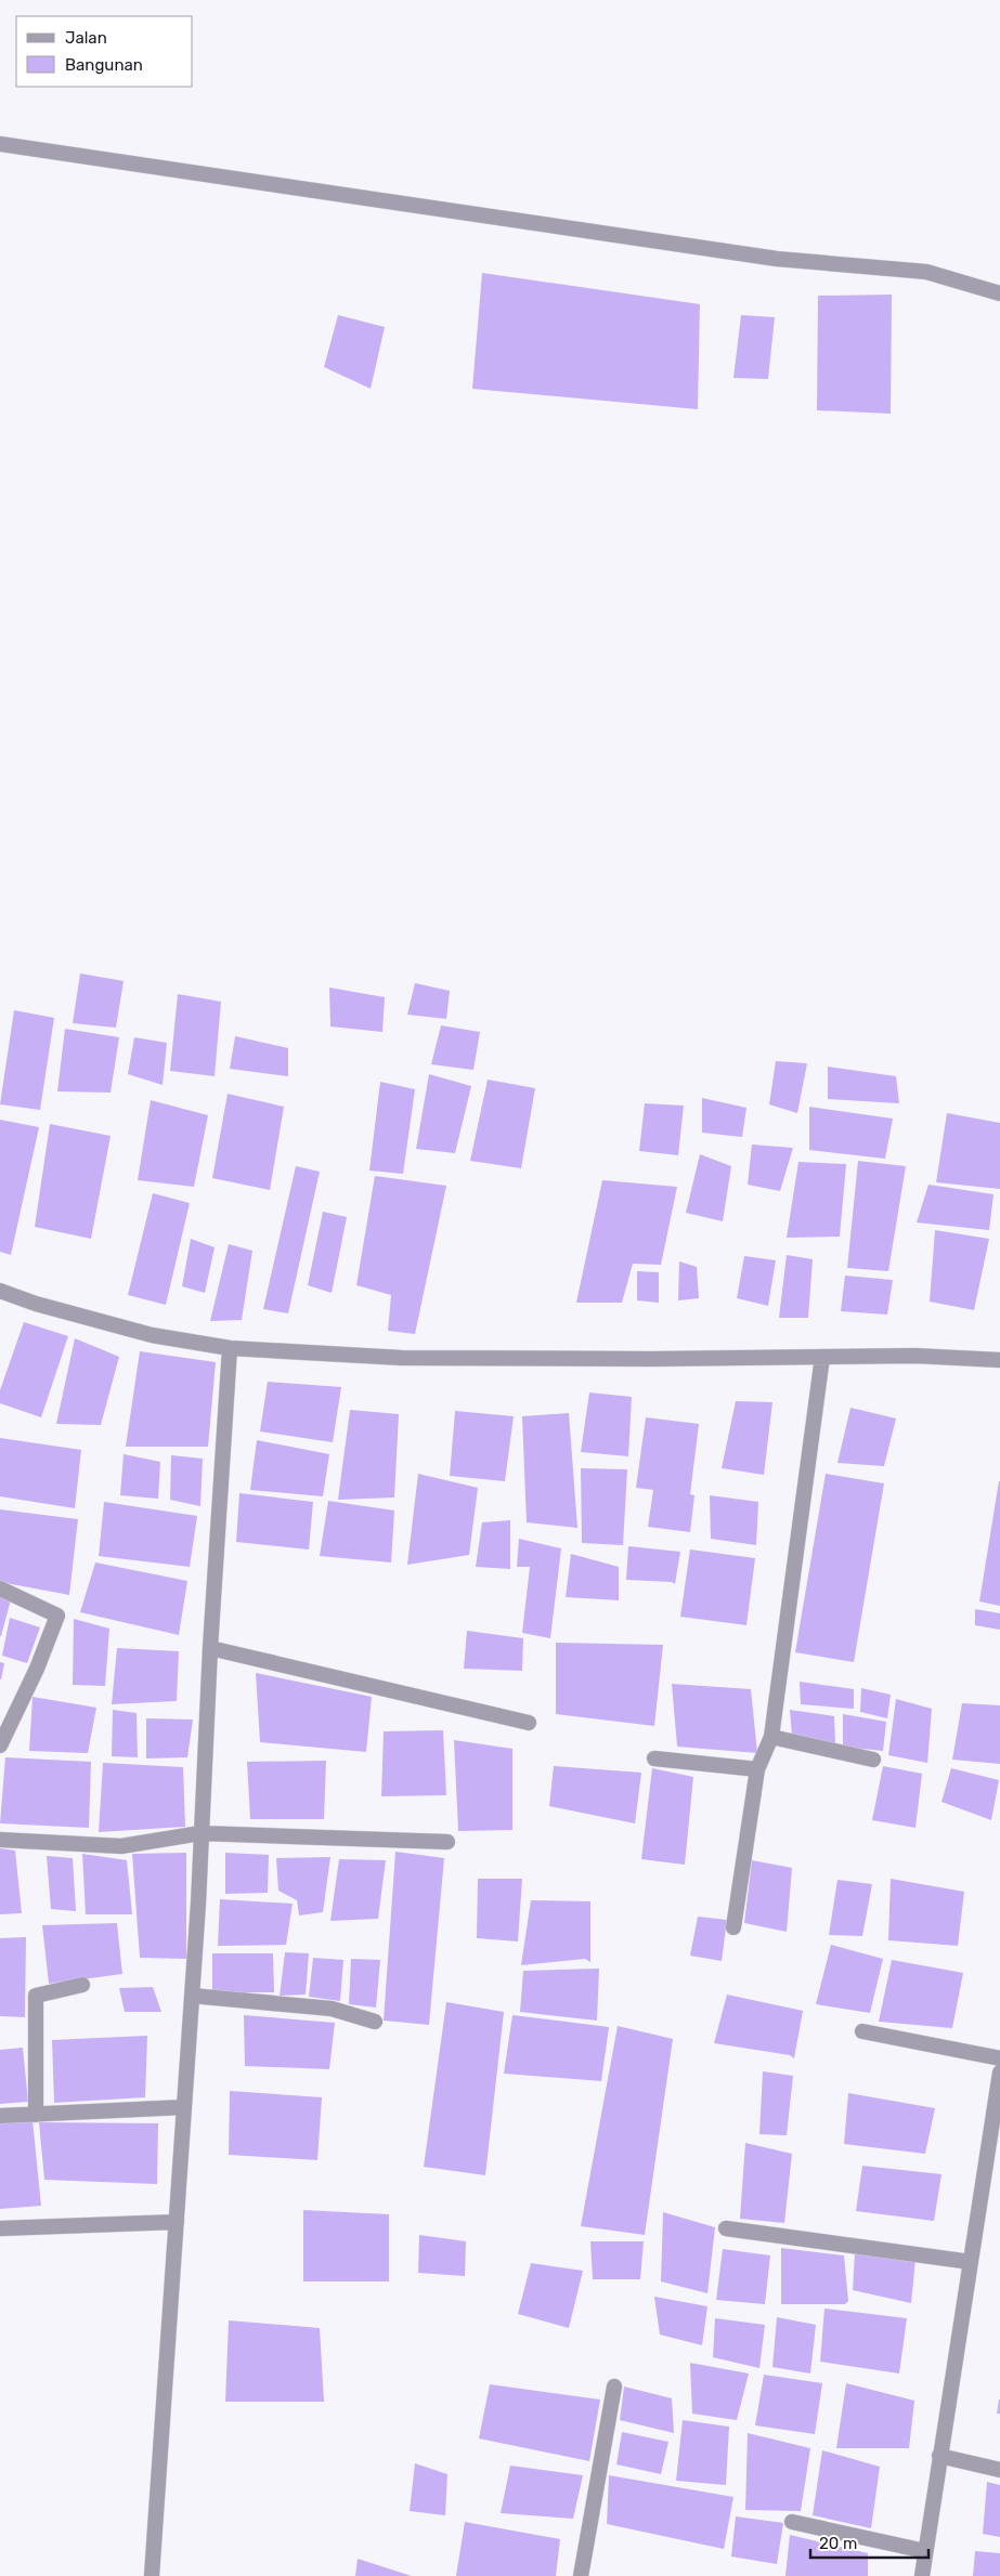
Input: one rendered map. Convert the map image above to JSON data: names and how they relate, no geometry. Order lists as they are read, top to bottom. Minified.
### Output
{"legend":["Jalan","Bangunan"],"scale_bar":"20 m"}
